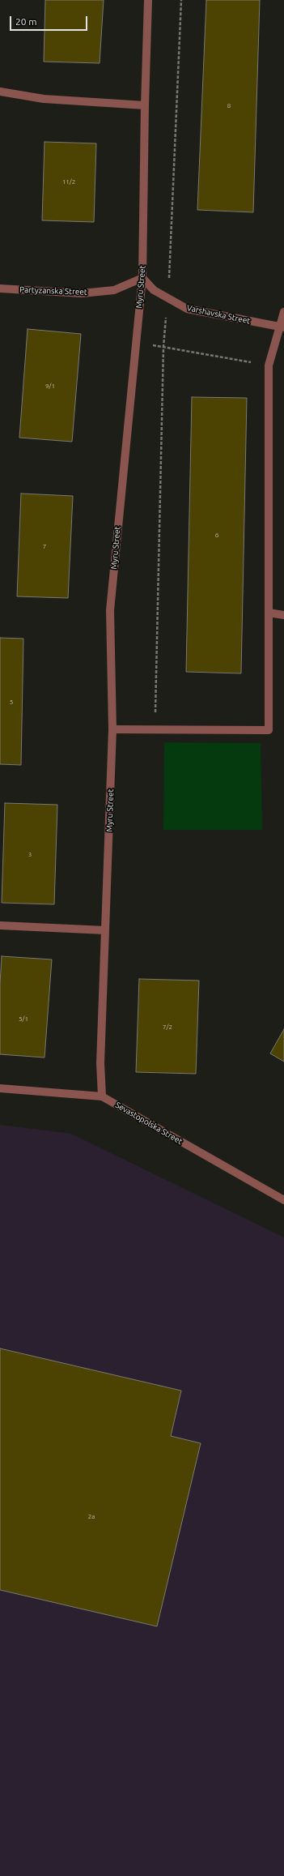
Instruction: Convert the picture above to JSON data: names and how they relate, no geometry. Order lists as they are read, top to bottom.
{
  "streets": {
    "street": [
      "Myru Street",
      "Partyzanska Street",
      "Varshavska Street",
      "Sevastopolska Street"
    ]
  },
  "crossings": [
    ["Myru Street", "Partyzanska Street"],
    ["Myru Street", "Varshavska Street"],
    ["Myru Street", "Sevastopolska Street"],
    ["Partyzanska Street", "Varshavska Street"]
  ],
  "house_numbers": [
    "8",
    "11/2",
    "9/1",
    "6",
    "7",
    "5",
    "3",
    "5/1",
    "7/2",
    "2а"
  ],
  "scale_bar": "20 m"
}
